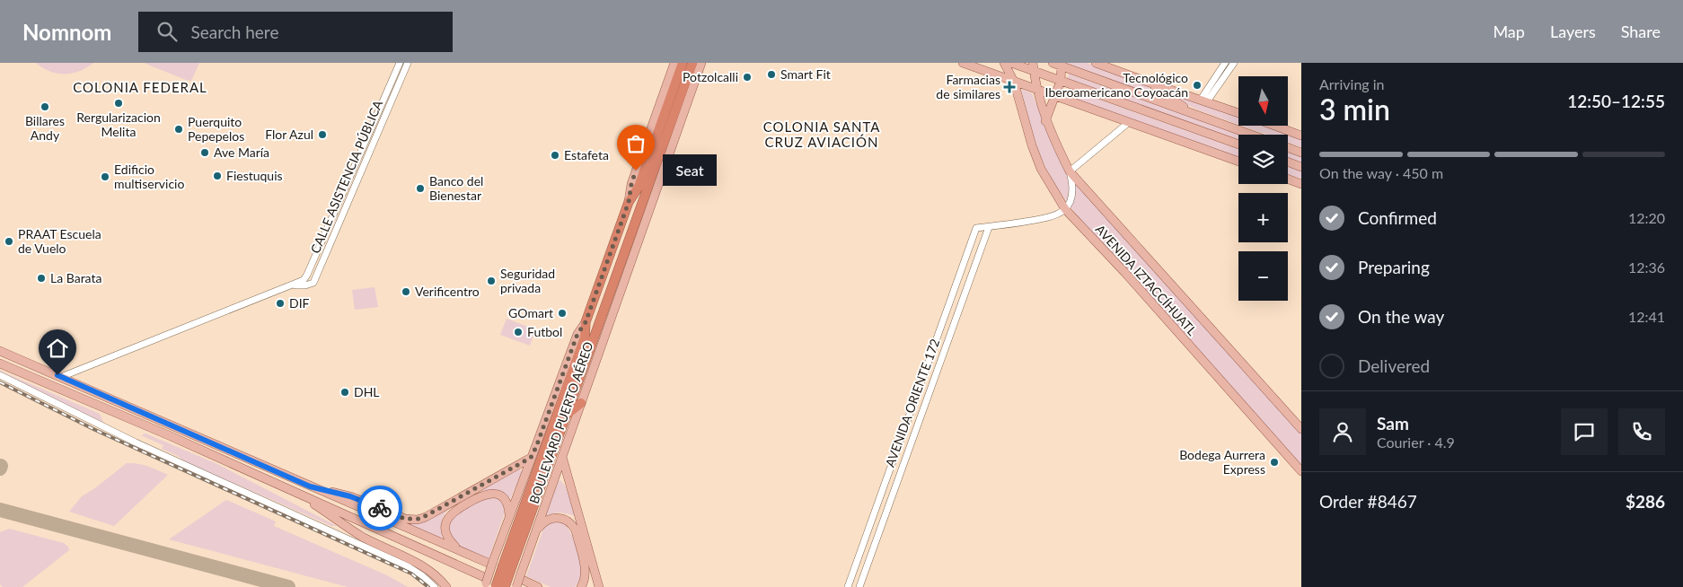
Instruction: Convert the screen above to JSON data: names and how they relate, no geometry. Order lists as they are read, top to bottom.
{
  "streets": {
    "highway": ["BOULEVARD PUERTO AÉREO"],
    "main road": ["AVENIDA IZTACCÍHUATL"],
    "street": ["CALLE ASISTENCIA PÚBLICA", "AVENIDA ORIENTE 172"]
  },
  "districts": ["COLONIA FEDERAL", "COLONIA SANTA CRUZ AVIACIÓN"],
  "places": {
    "other": [
      "Smart Fit",
      "Potzolcalli",
      "Tecnológico Iberoamericano Coyoacán",
      "Rergularizacion Melita",
      "Billares Andy",
      "Puerquito Pepepelos",
      "Flor Azul",
      "Ave María",
      "Estafeta",
      "Seat",
      "Fiestuquis",
      "Edificio multiservicio",
      "Banco del Bienestar",
      "PRAAT Escuela de Vuelo",
      "La Barata",
      "Seguridad privada",
      "Verificentro",
      "DIF",
      "GOmart",
      "Futbol",
      "DHL",
      "Bodega Aurrera Express"
    ],
    "health": ["Farmacias de similares"]
  },
  "north": "bottom",
  "page": {
    "header": "Nomnom",
    "search": "Search here",
    "nav": ["Map", "Layers", "Share"],
    "heading": ["3 min", "Arriving in", "12:50–12:55"],
    "panel": [
      "Sam",
      "Courier · 4.9",
      "Order #8467",
      "$286"
    ],
    "map_buttons": ["+", "−"],
    "bar": "On the way · 450 m",
    "bubble": "Seat",
    "list": [
      ["Confirmed", "12:20"],
      ["Preparing", "12:36"],
      ["On the way", "12:41"],
      "Delivered"
    ]
  }
}
